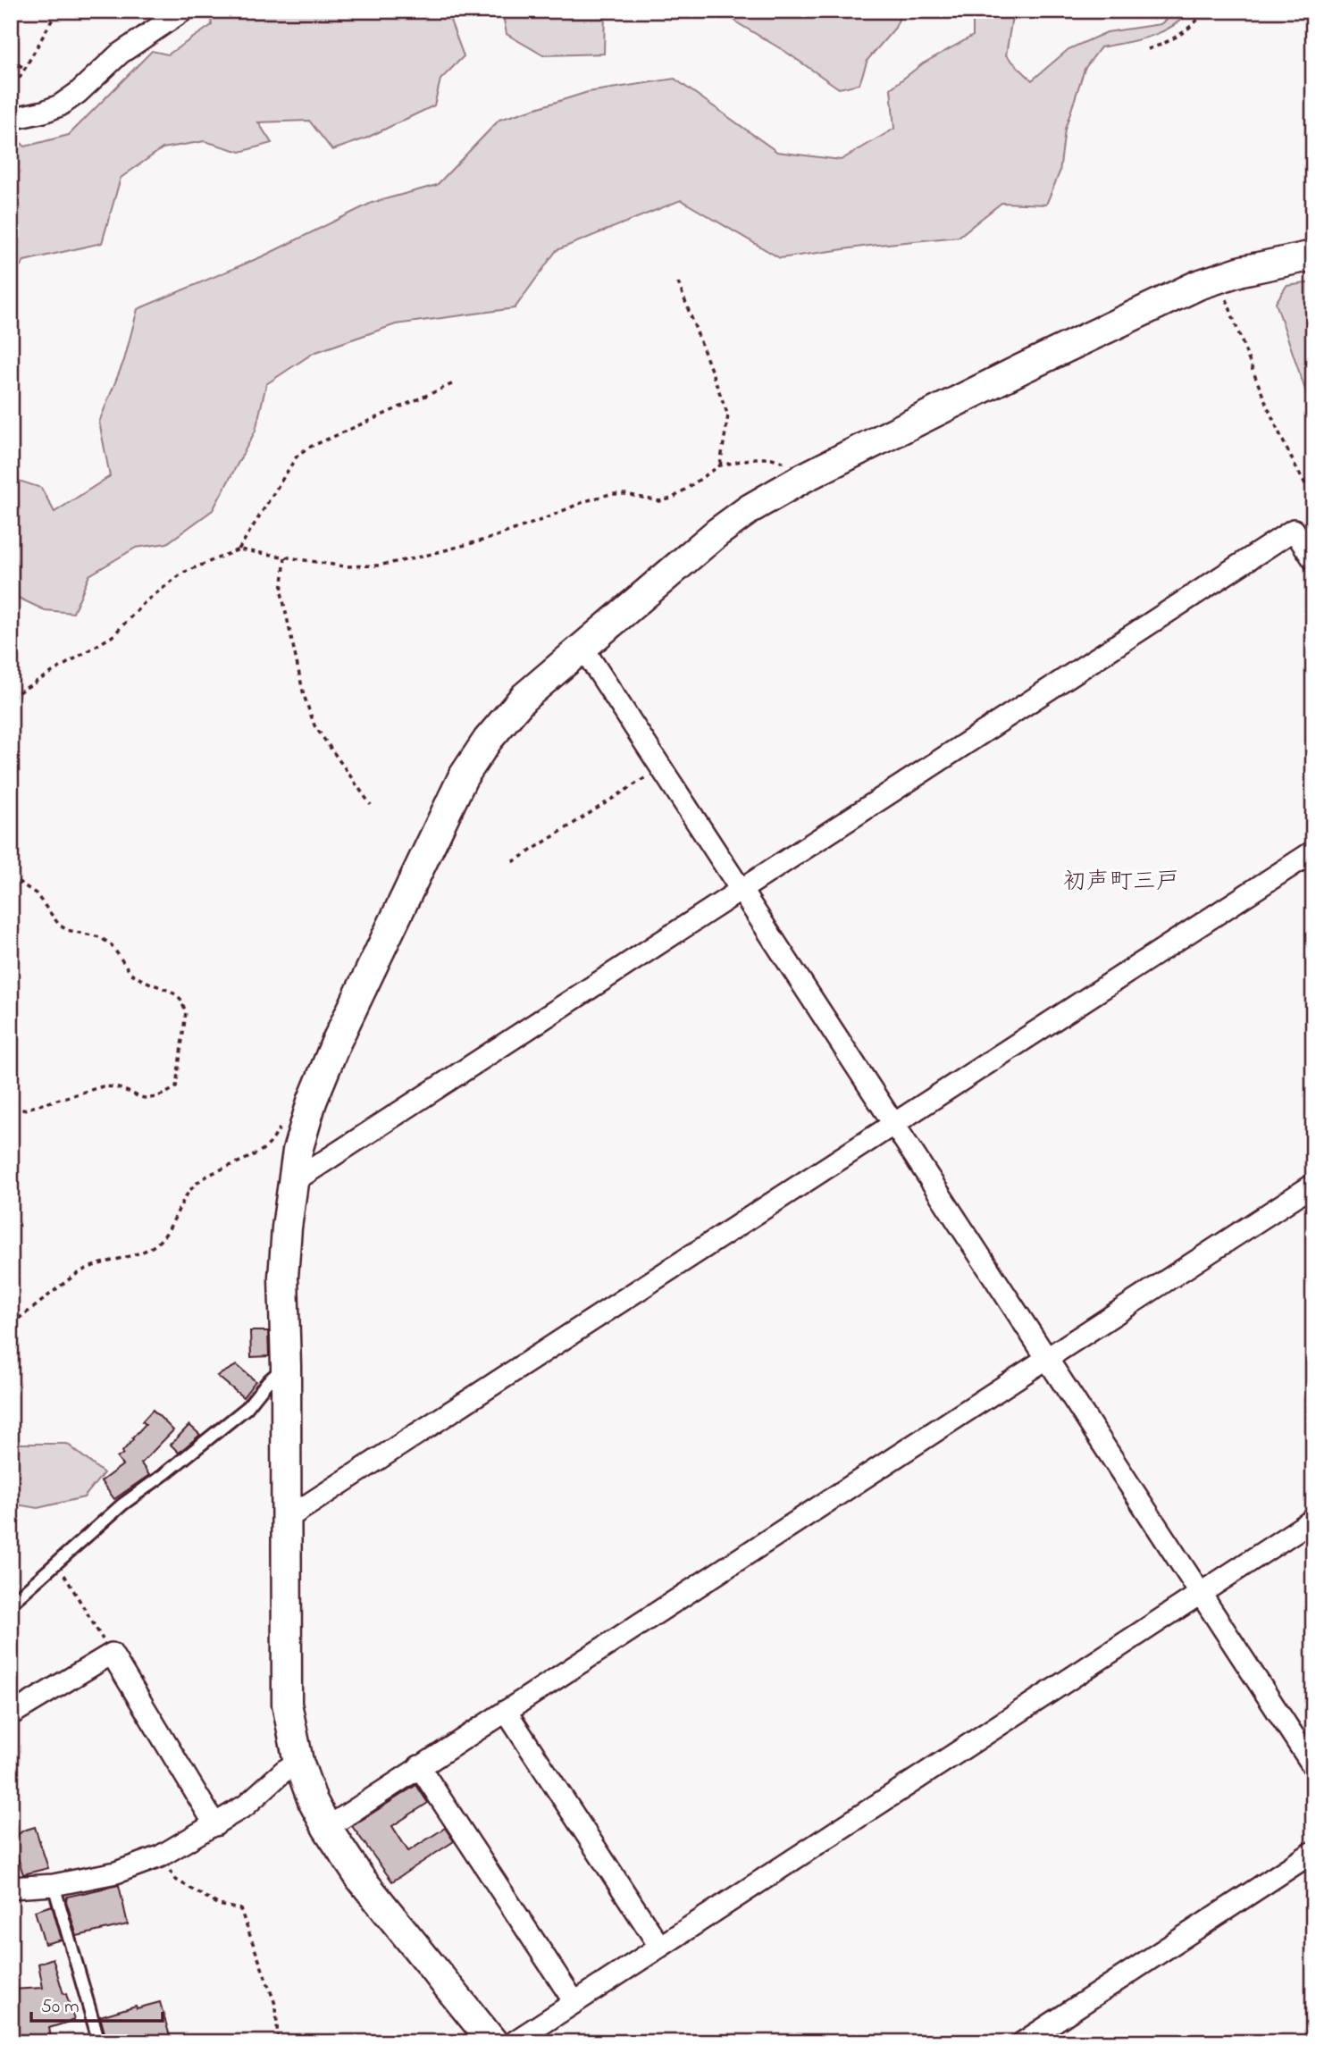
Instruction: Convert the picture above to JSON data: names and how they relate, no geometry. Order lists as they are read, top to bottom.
{
  "districts": ["初声町三戸"],
  "scale_bar": "50 m"
}
